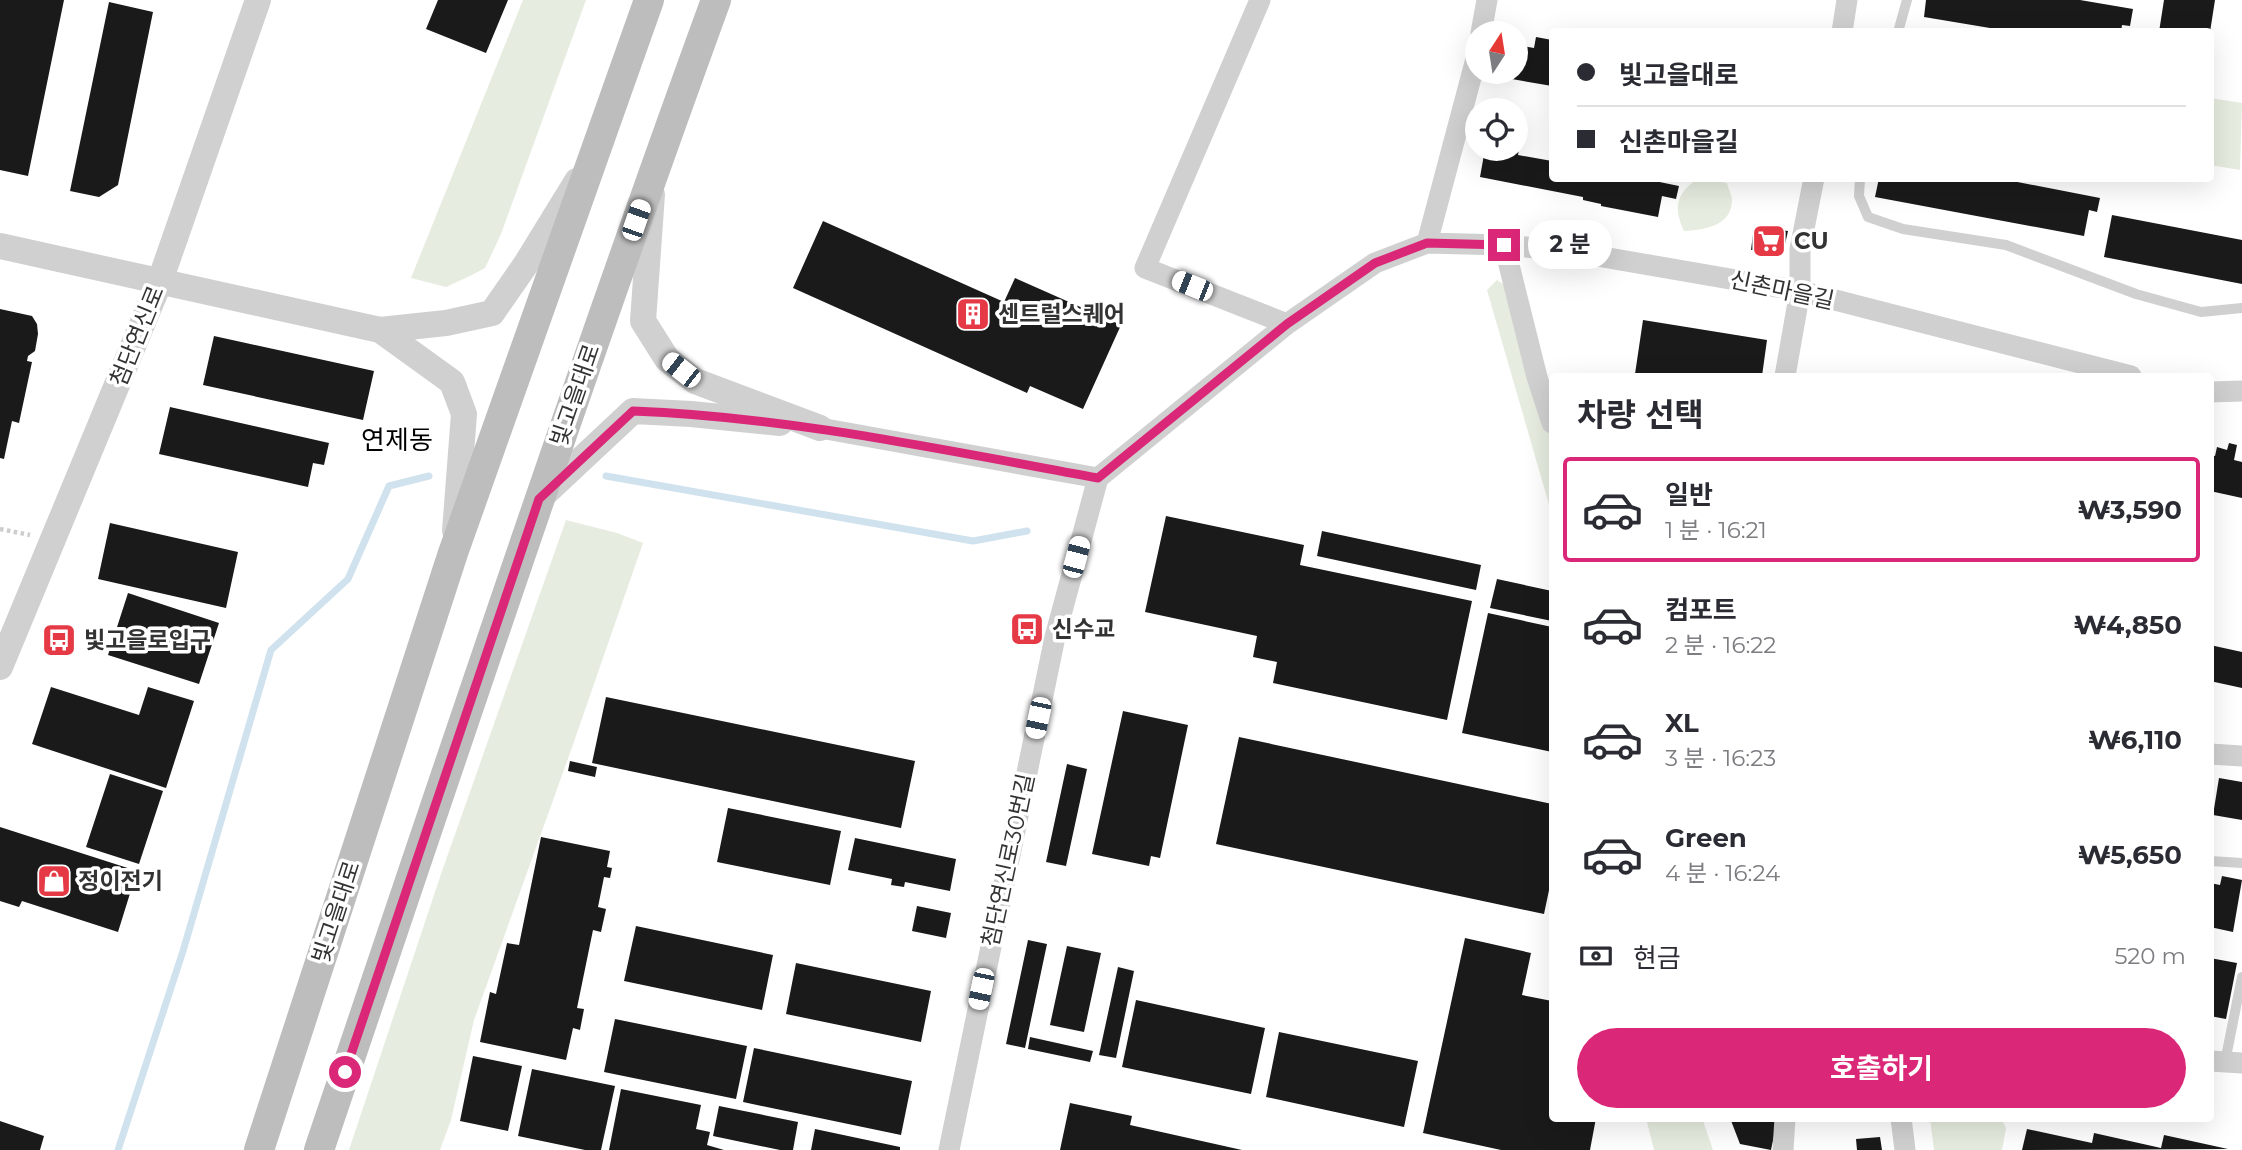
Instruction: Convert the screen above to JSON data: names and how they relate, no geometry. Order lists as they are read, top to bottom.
{
  "streets": {
    "main road": ["빛고을대로"],
    "street": ["신촌마을길", "첨단연신로", "첨단연신로30번길"]
  },
  "crossings": [
    ["신촌마을길", "첨단연신로30번길"]
  ],
  "districts": ["연제동"],
  "places": {
    "supermarket": ["CU"],
    "building": ["센트럴스퀘어"],
    "bus stop": ["신수교", "빛고을로입구"],
    "shop": ["정이전기"]
  },
  "north": "top",
  "page": {
    "banner": ["빛고을대로", "신촌마을길"],
    "bubble": "2 분",
    "heading": "차량 선택",
    "list": [
      {
        "name": "일반",
        "note": "1 분 · 16:21",
        "value": "₩3,590"
      },
      {
        "name": "컴포트",
        "note": "2 분 · 16:22",
        "value": "₩4,850"
      },
      {
        "name": "XL",
        "note": "3 분 · 16:23",
        "value": "₩6,110"
      },
      {
        "name": "Green",
        "note": "4 분 · 16:24",
        "value": "₩5,650"
      }
    ],
    "pay": ["현금", "520 m"],
    "buttons": "호출하기"
  }
}
